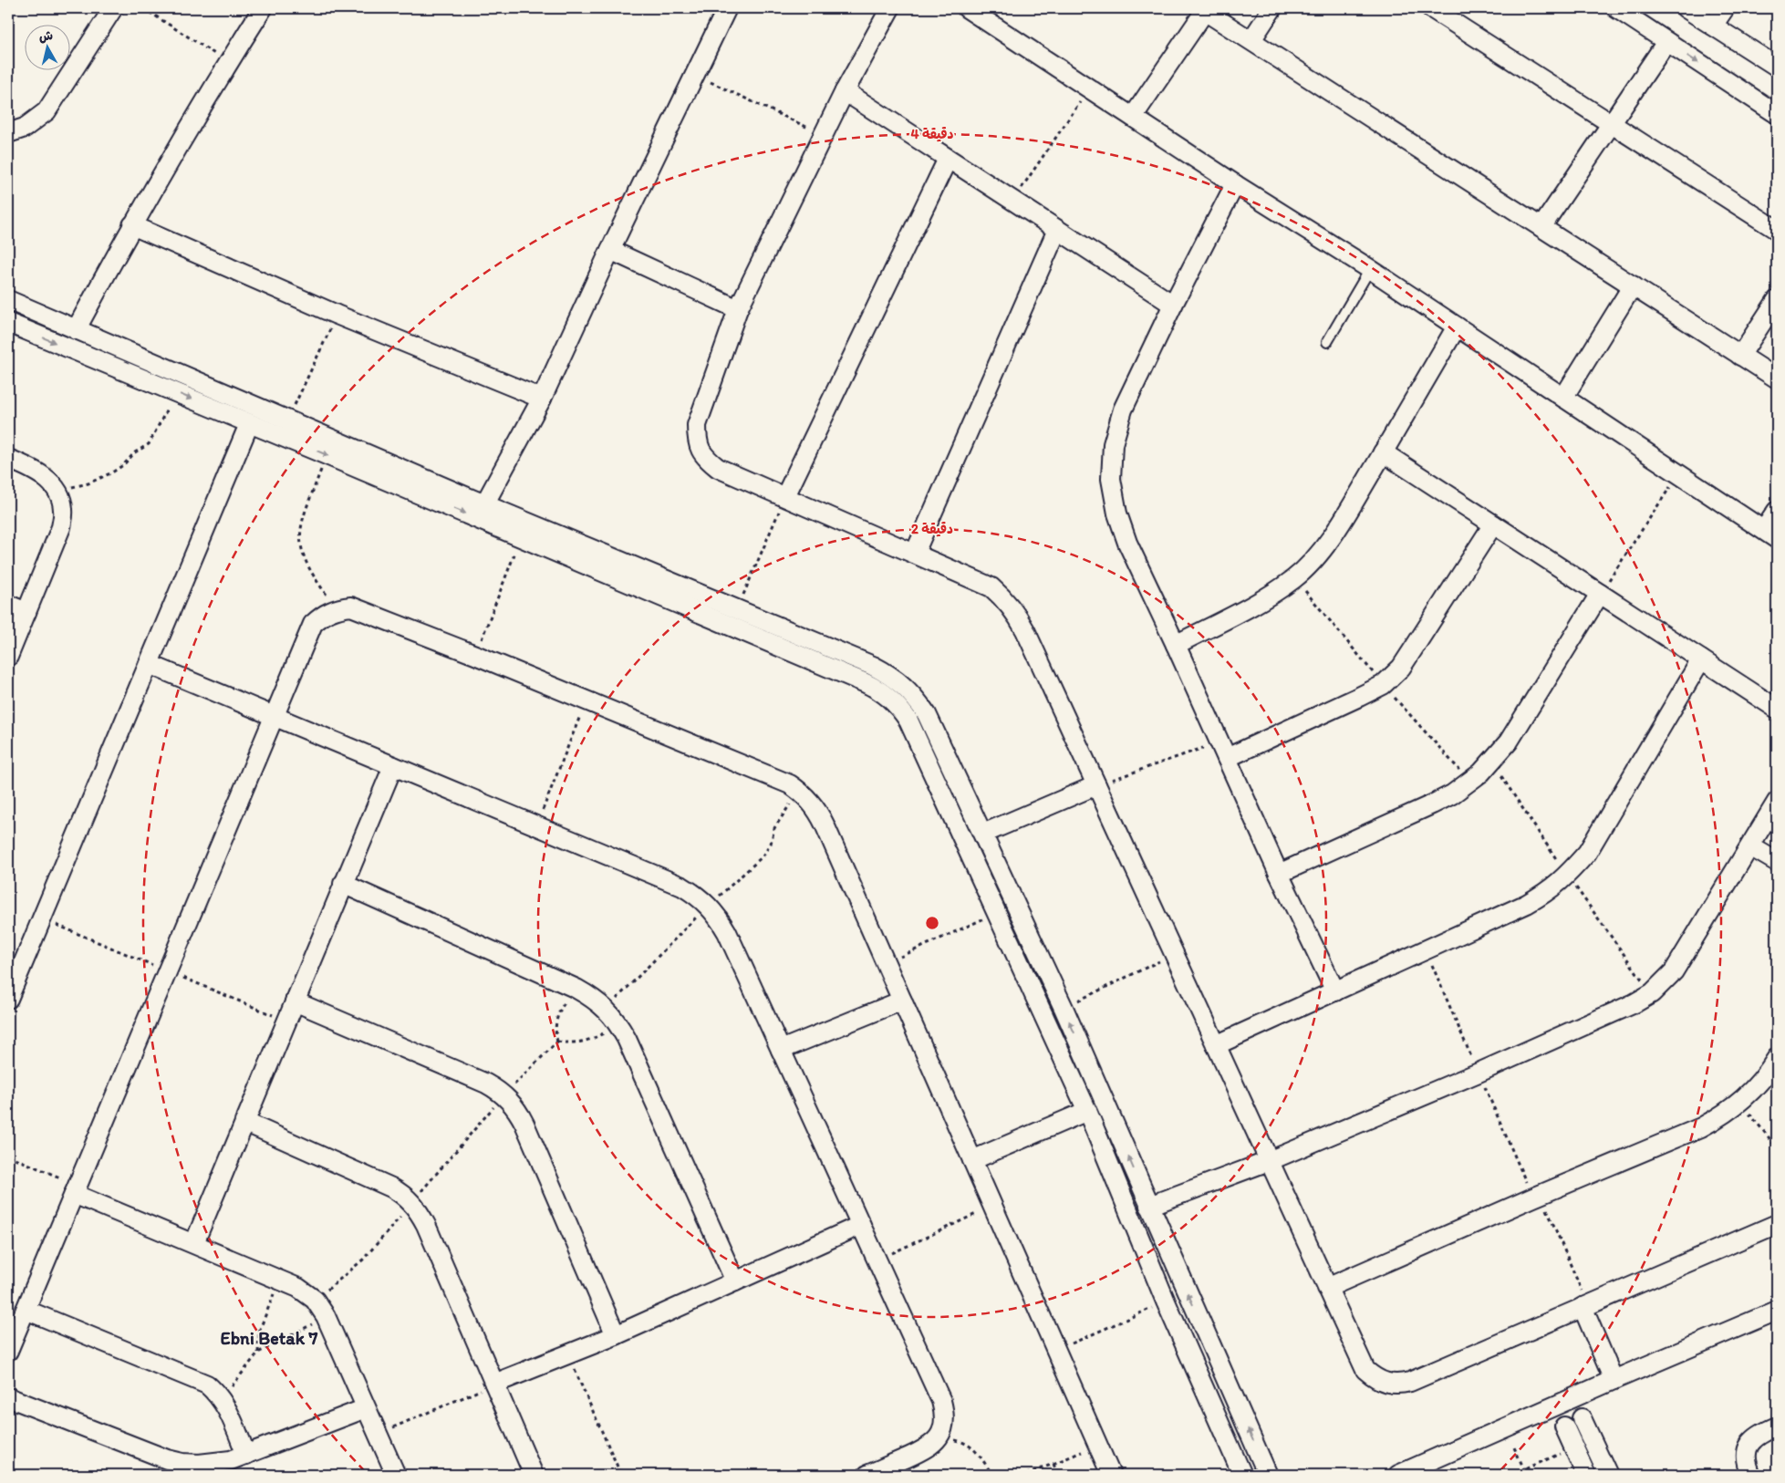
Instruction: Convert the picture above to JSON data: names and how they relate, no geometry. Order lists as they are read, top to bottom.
{
  "districts": ["Ebni Betak 7"],
  "north": "top",
  "rings": ["4 دقيقة", "2 دقيقة"]
}
